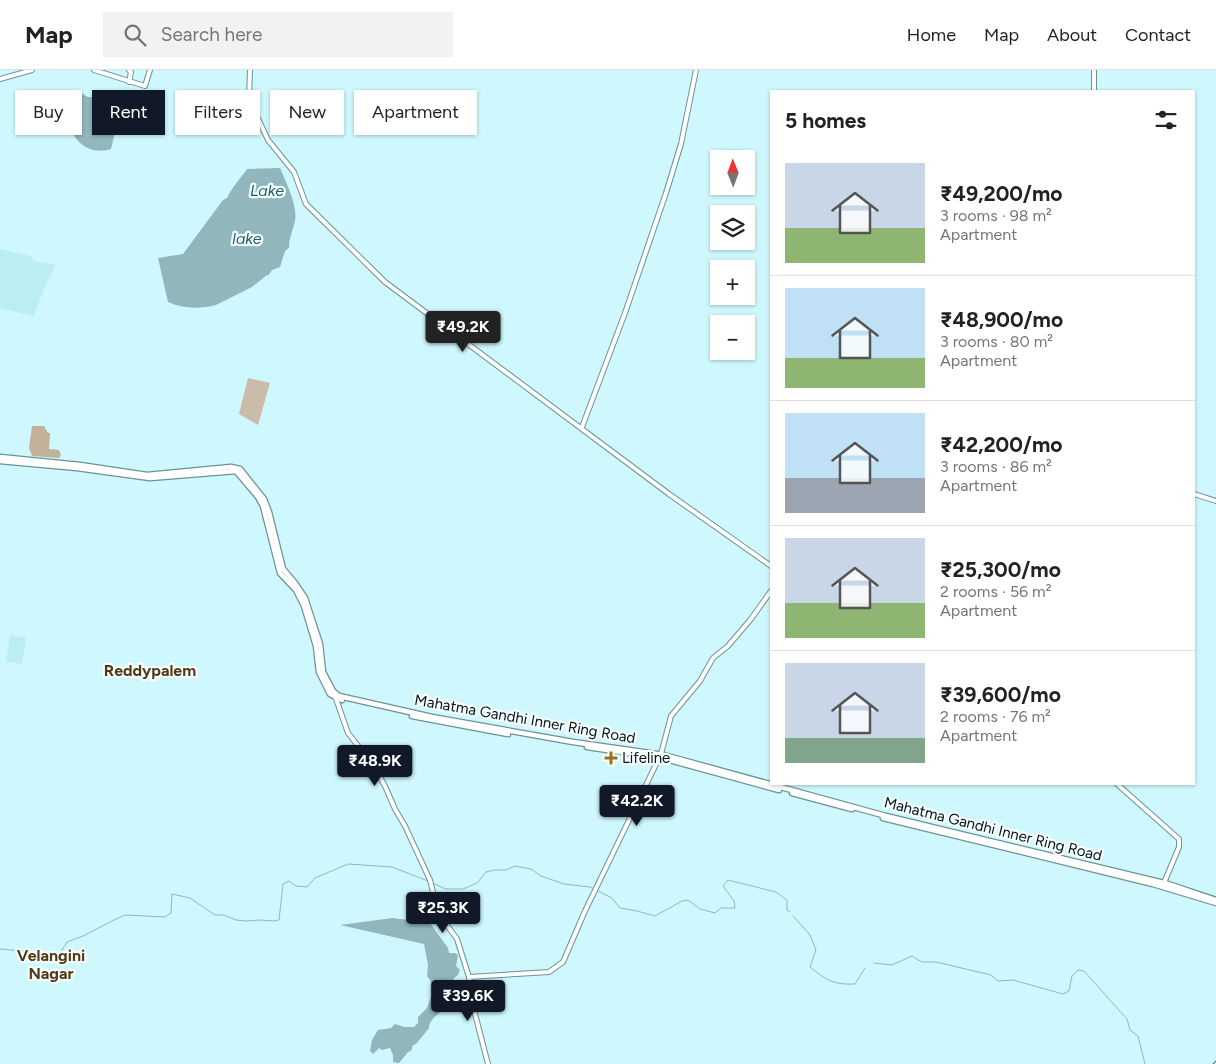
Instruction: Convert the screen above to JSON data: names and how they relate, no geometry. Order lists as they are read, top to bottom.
{
  "streets": {
    "main road": ["Mahatma Gandhi Inner Ring Road"]
  },
  "districts": ["Reddypalem", "Velangini Nagar"],
  "water": ["Lake", "lake"],
  "places": {
    "health": ["Lifeline"]
  },
  "north": "top",
  "page": {
    "header": "Map",
    "search": "Search here",
    "nav": [
      "Home",
      "Map",
      "About",
      "Contact"
    ],
    "chip": [
      "Buy",
      "Rent",
      "Filters",
      "New",
      "Apartment"
    ],
    "heading": "5 homes",
    "map_buttons": ["+", "−"],
    "list": [
      {
        "name": "₹49,200/mo",
        "note": "3 rooms · 98 m² · Apartment"
      },
      {
        "name": "₹48,900/mo",
        "note": "3 rooms · 80 m² · Apartment"
      },
      {
        "name": "₹42,200/mo",
        "note": "3 rooms · 86 m² · Apartment"
      },
      {
        "name": "₹25,300/mo",
        "note": "2 rooms · 56 m² · Apartment"
      },
      {
        "name": "₹39,600/mo",
        "note": "2 rooms · 76 m² · Apartment"
      }
    ],
    "price": [
      "₹49.2K",
      "₹48.9K",
      "₹42.2K",
      "₹25.3K",
      "₹39.6K"
    ]
  }
}
